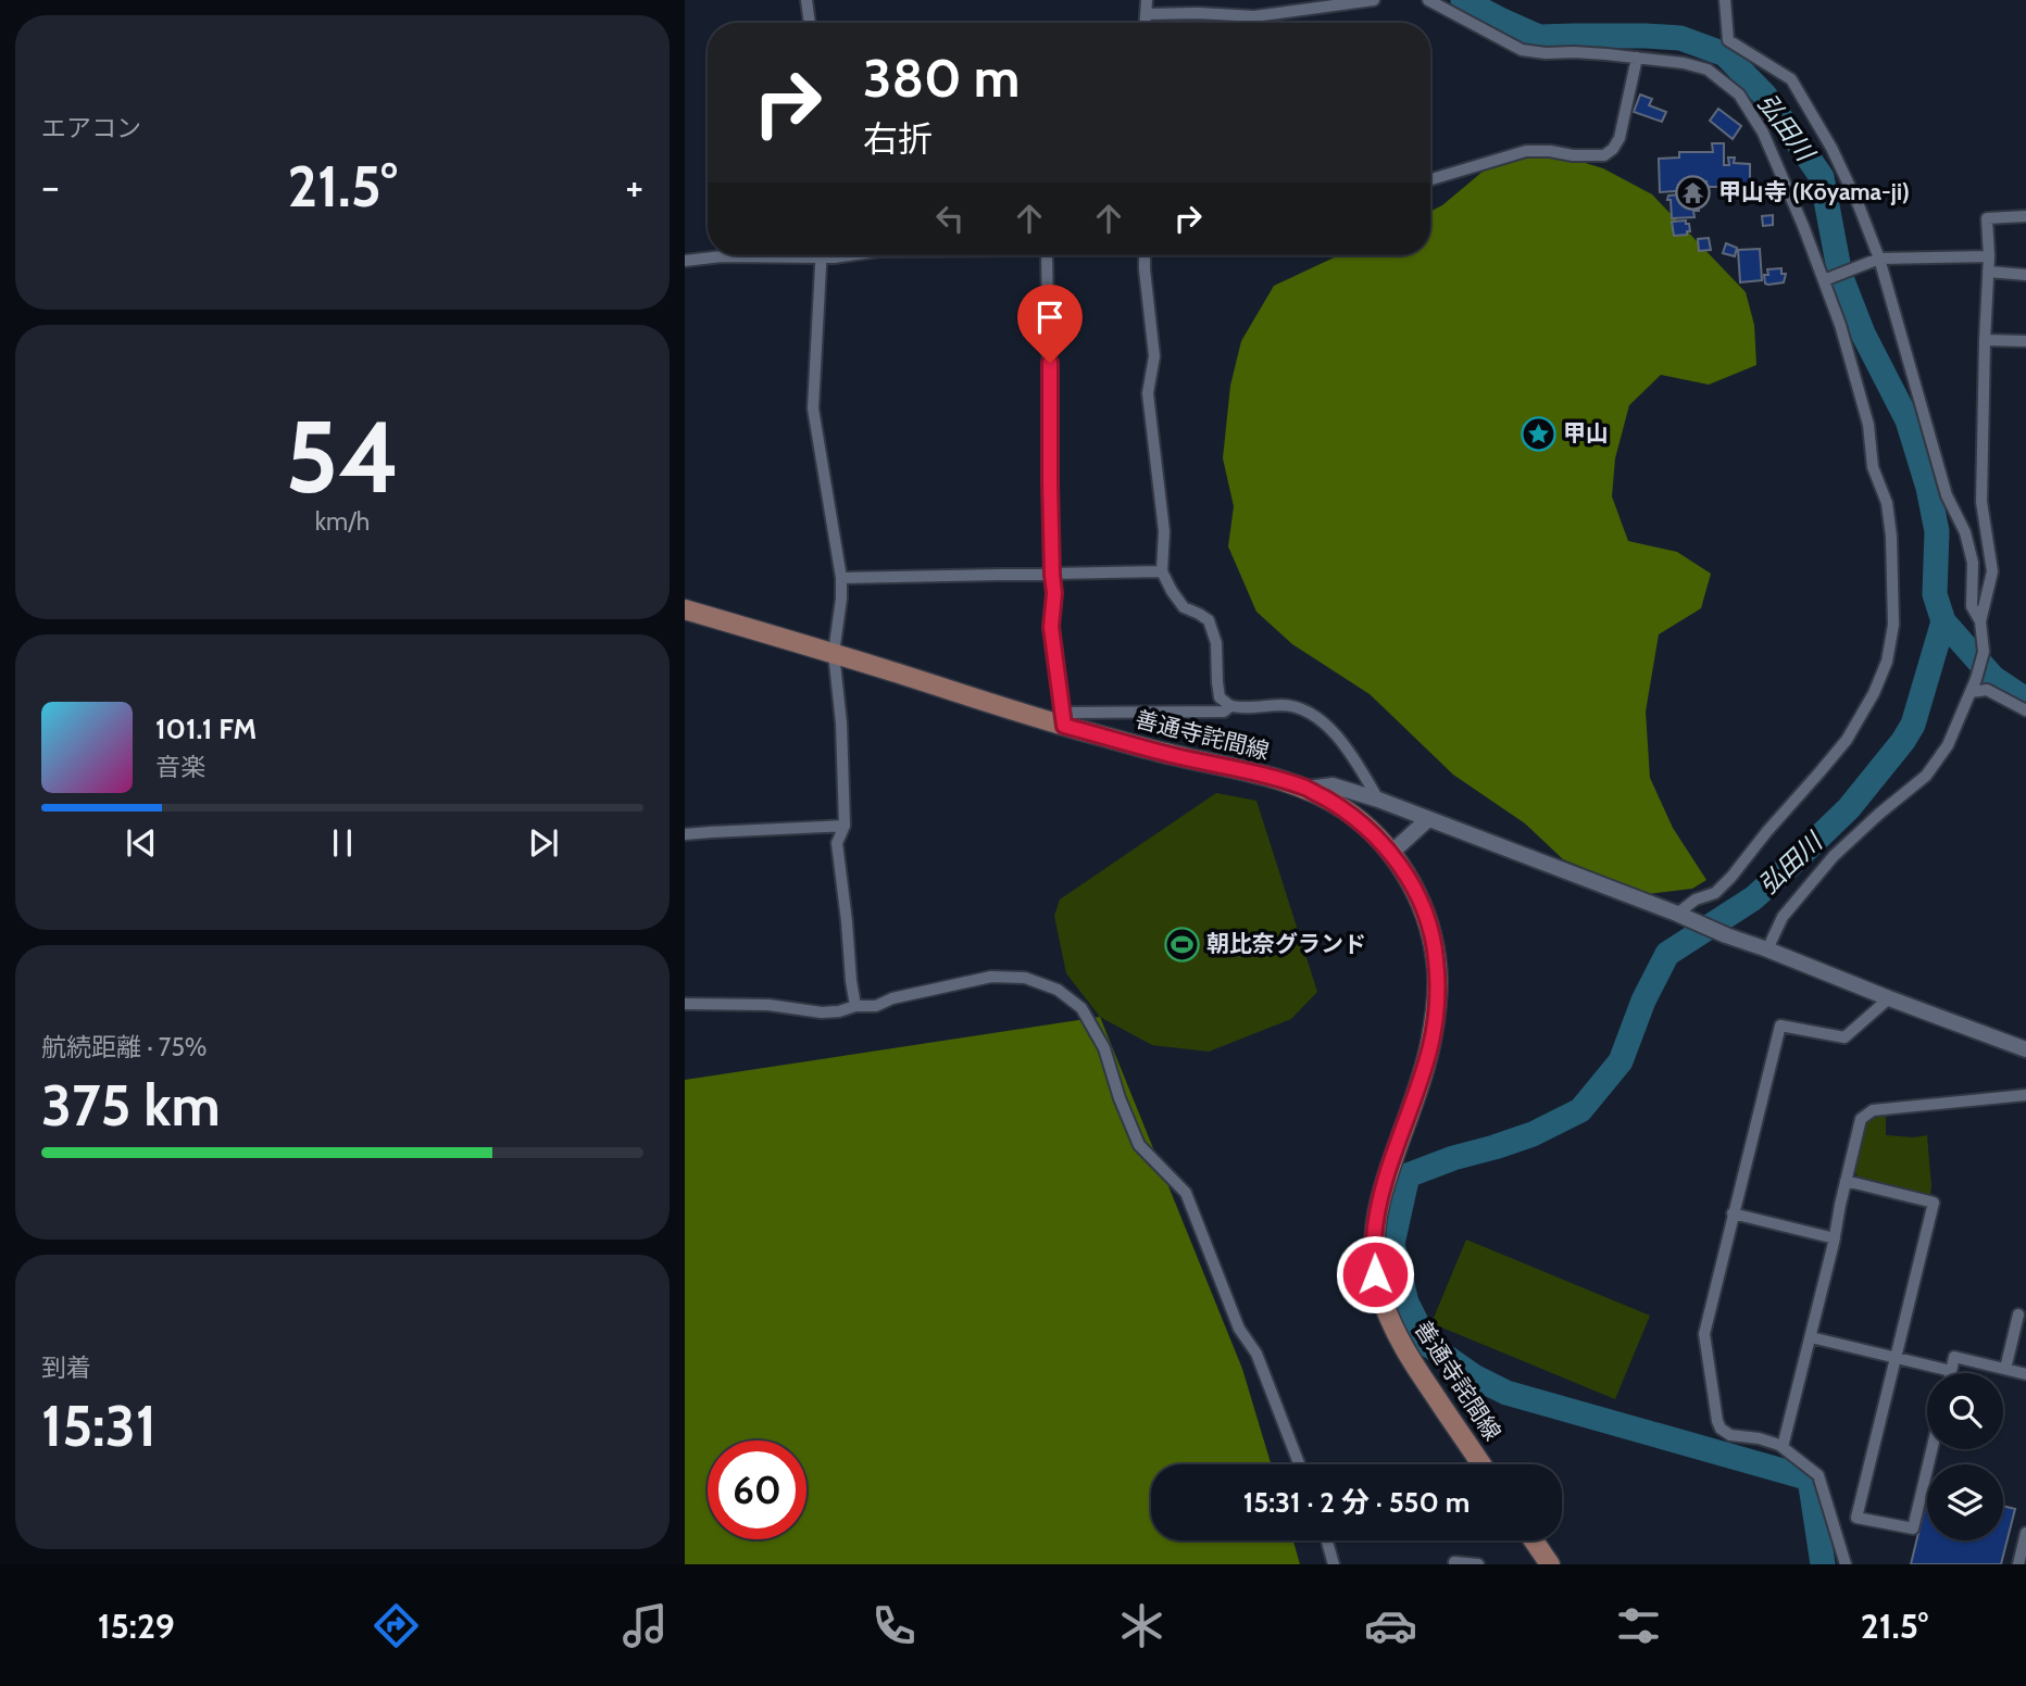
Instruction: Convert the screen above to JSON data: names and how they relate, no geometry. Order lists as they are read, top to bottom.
{
  "streets": {
    "main road": ["善通寺詫間線"]
  },
  "water": ["弘田川"],
  "places": {
    "temple": ["甲山寺 (Kōyama-ji)"],
    "place": ["甲山"],
    "sports": ["朝比奈グランド"]
  },
  "page": {
    "tile": [
      "エアコン",
      ["54", "km/h"],
      ["航続距離 · 75%", "375 km"],
      ["到着", "15:31"]
    ],
    "turn": ["380 m", "右折"],
    "heat": ["−", "21.5°", "+"],
    "song": ["101.1 FM", "音楽"],
    "limit": "60",
    "trip": "15:31 · 2 分 · 550 m",
    "tabs": ["15:29", "21.5°"]
  }
}
